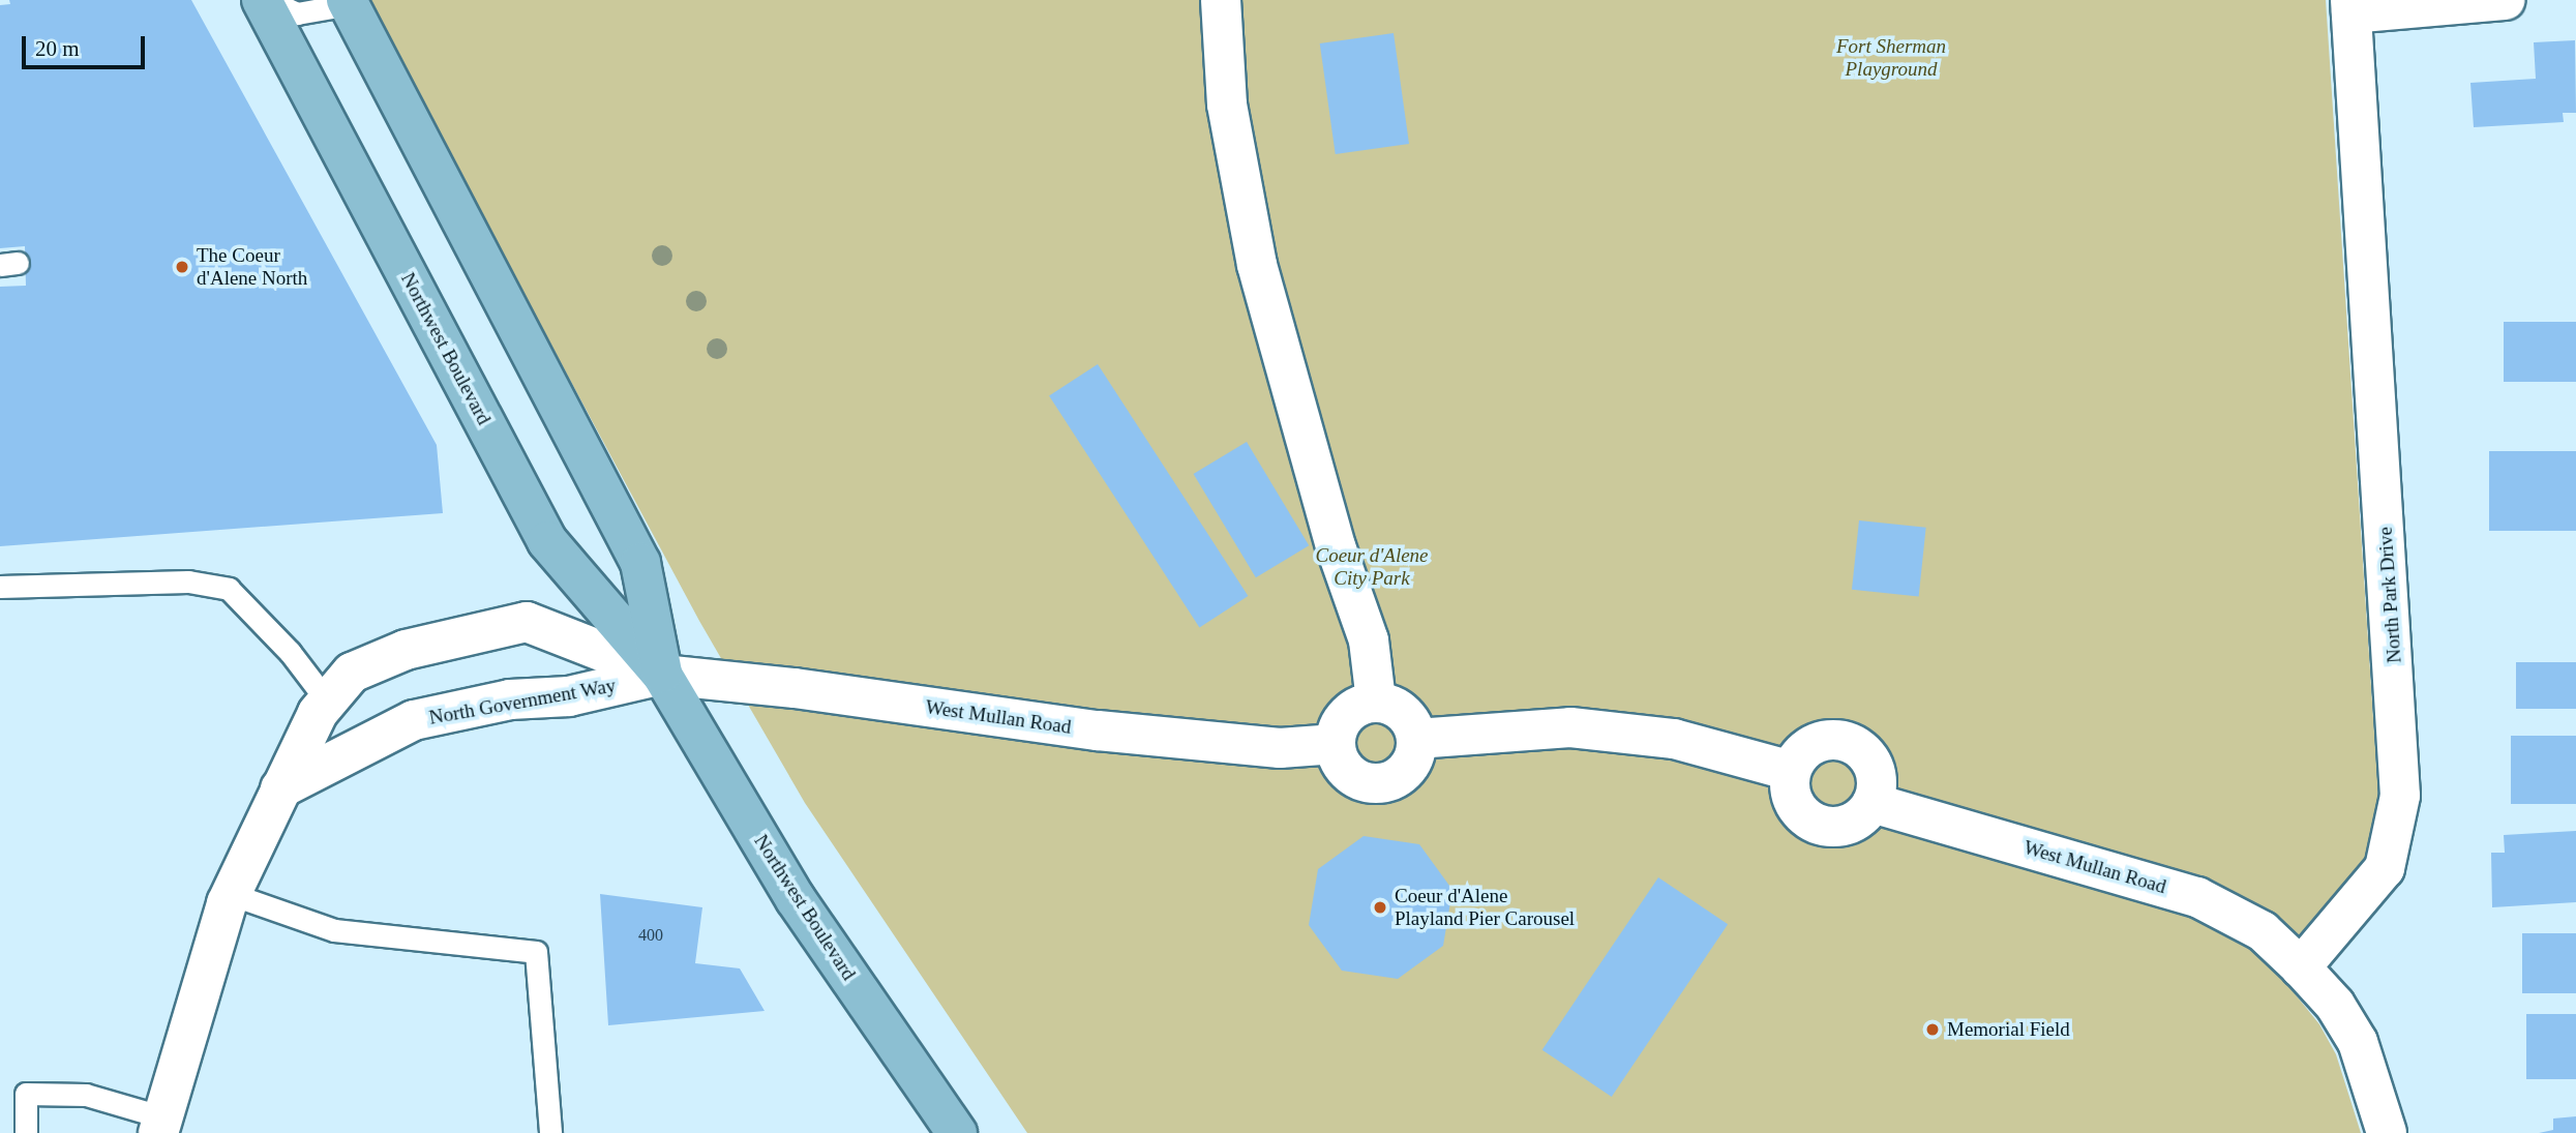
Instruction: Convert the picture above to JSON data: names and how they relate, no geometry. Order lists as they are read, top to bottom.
{
  "streets": {
    "main road": ["Northwest Boulevard"],
    "street": ["North Park Drive", "North Government Way", "West Mullan Road"]
  },
  "crossings": [
    ["Northwest Boulevard", "North Government Way"],
    ["Northwest Boulevard", "West Mullan Road"],
    ["North Park Drive", "West Mullan Road"],
    ["North Government Way", "West Mullan Road"]
  ],
  "parks": ["Fort Sherman Playground", "Coeur d'Alene City Park"],
  "places": ["The Coeur d'Alene North", "Coeur d'Alene Playland Pier Carousel", "Memorial Field"],
  "house_numbers": ["400"],
  "scale_bar": "20 m"
}
